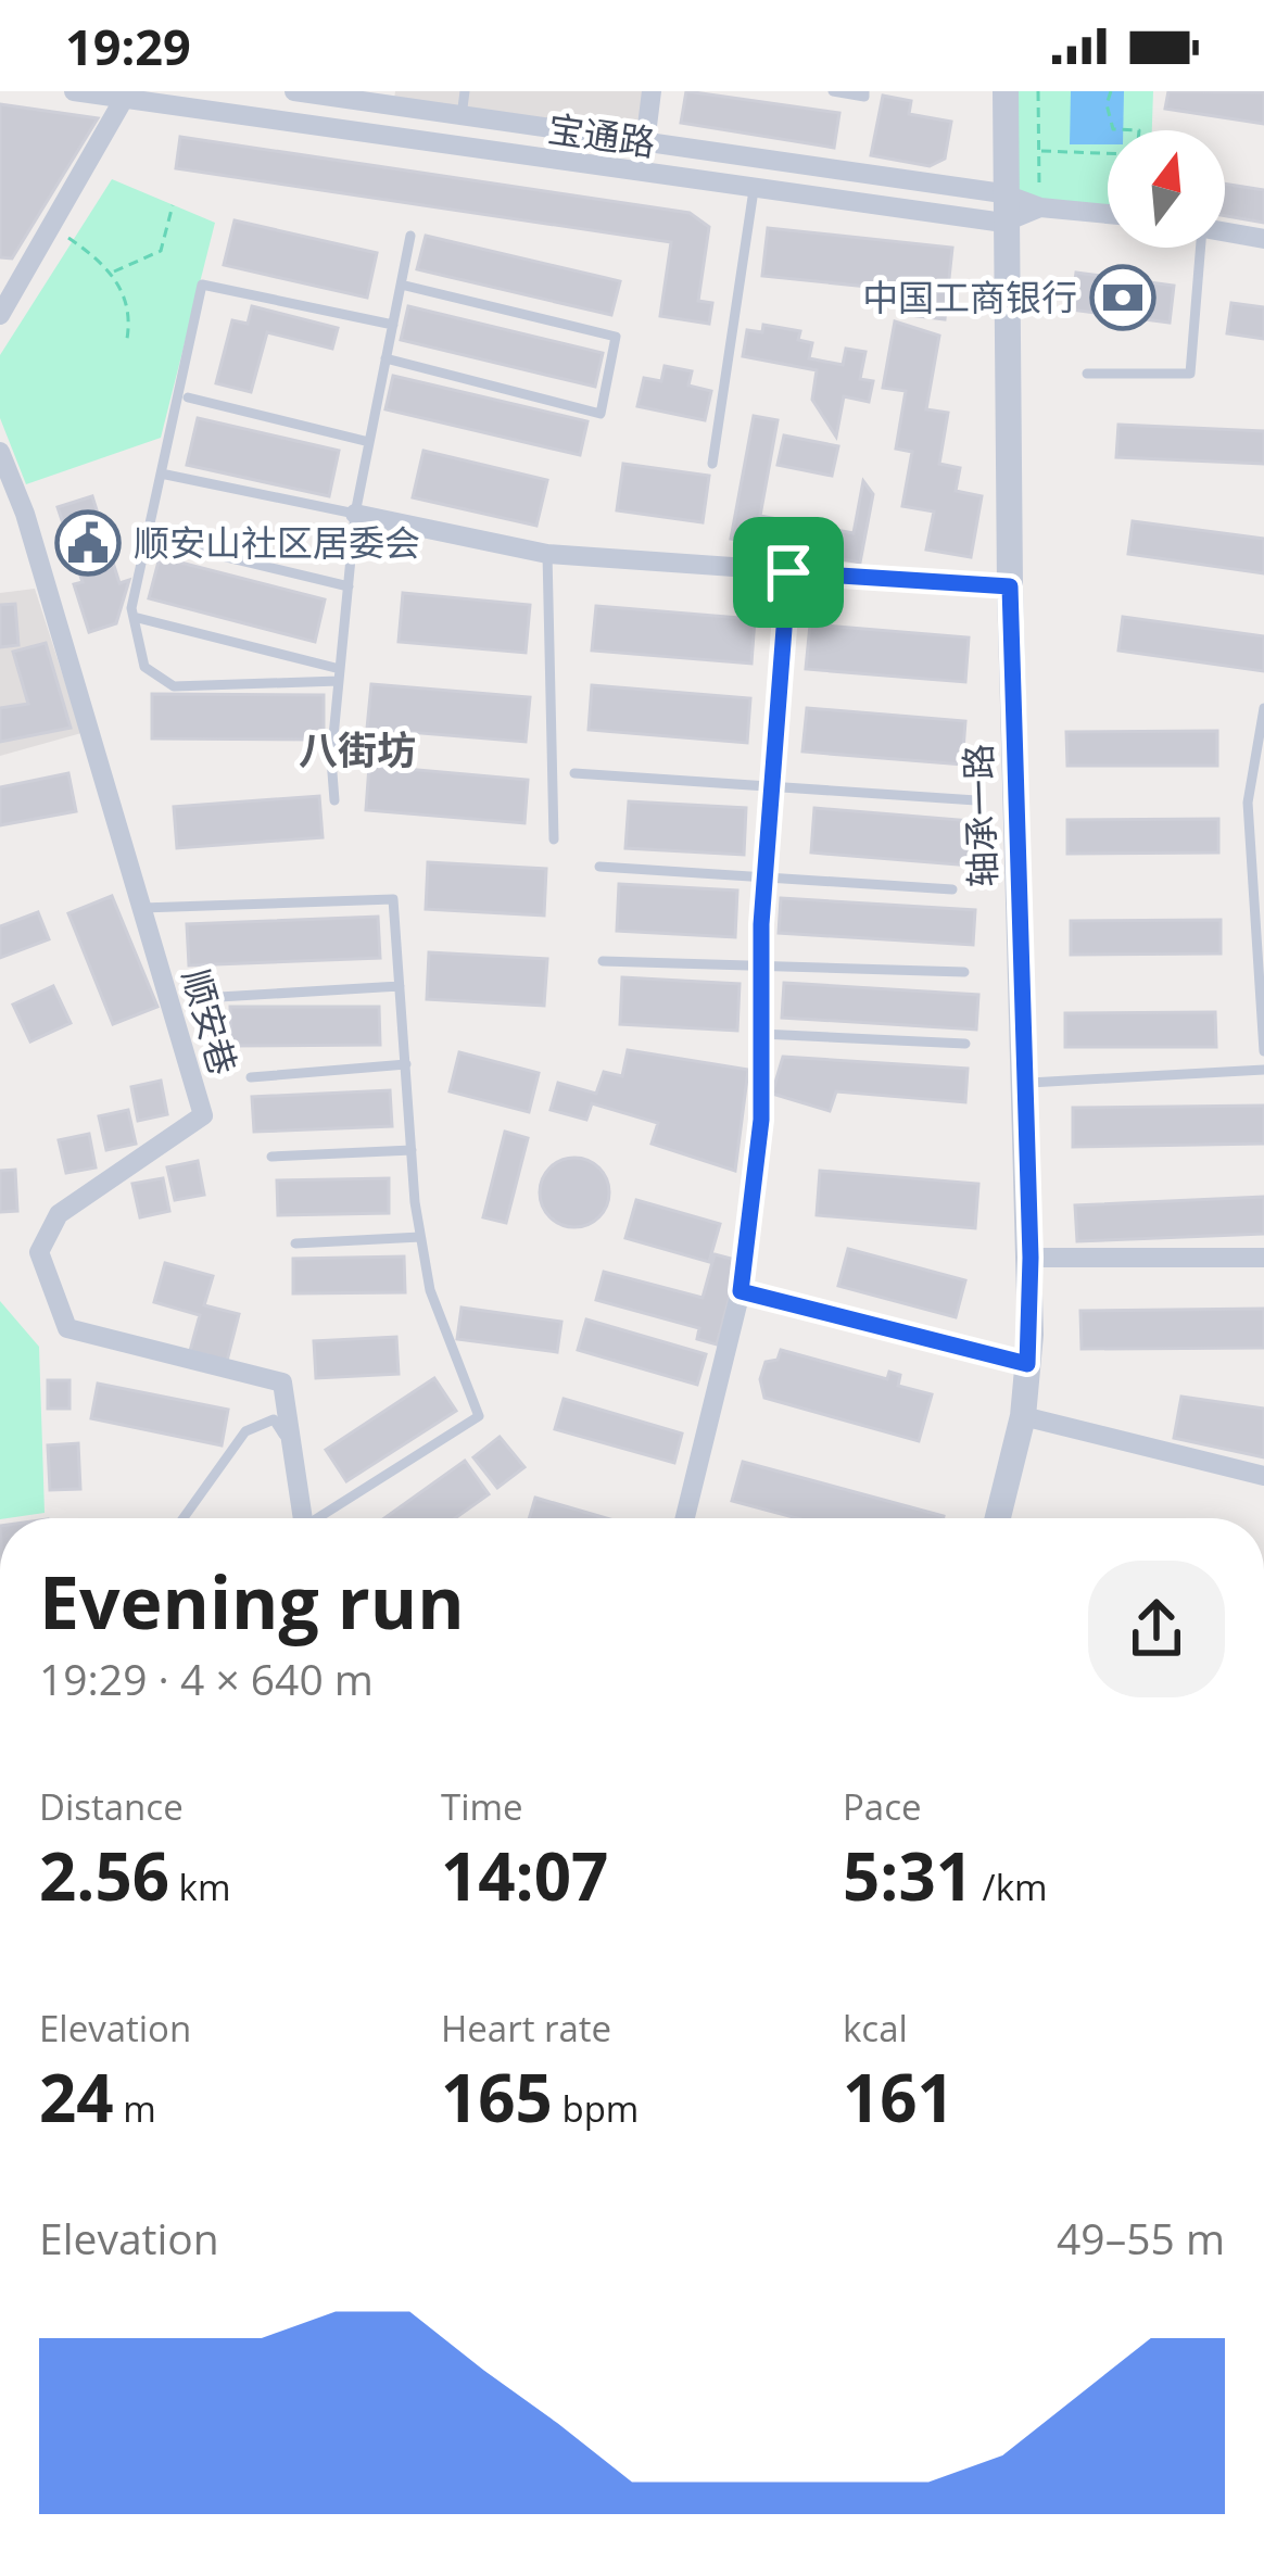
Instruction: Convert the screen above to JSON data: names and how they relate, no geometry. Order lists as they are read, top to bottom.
{
  "streets": {
    "street": ["宝通路", "轴承一路", "顺安巷"]
  },
  "crossings": [
    ["宝通路", "轴承一路"]
  ],
  "districts": ["八街坊"],
  "places": {
    "bank": ["中国工商银行"],
    "public building": ["顺安山社区居委会"]
  },
  "north": "top",
  "page": {
    "status": "19:29",
    "heading": ["Evening run", "19:29 · 4 × 640 m"],
    "stats": [
      ["Distance", "2.56 km"],
      ["Time", "14:07"],
      ["Pace", "5:31 /km"],
      ["Elevation", "24 m"],
      ["Heart rate", "165 bpm"],
      ["kcal", "161"]
    ],
    "chart": ["Elevation", "49–55 m"]
  }
}
